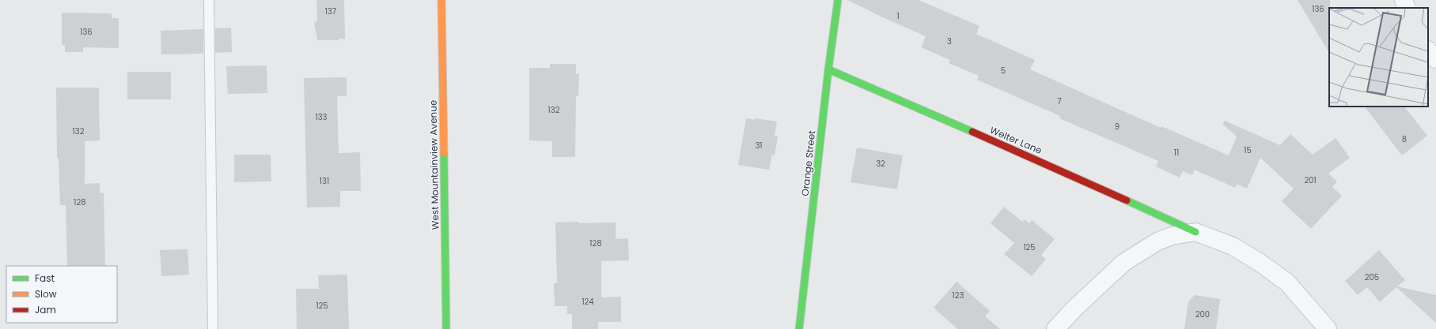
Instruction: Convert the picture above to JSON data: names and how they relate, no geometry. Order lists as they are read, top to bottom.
{
  "streets": {
    "street": ["Welter Lane", "Orange Street", "West Mountainview Avenue"]
  },
  "crossings": [
    ["Welter Lane", "Orange Street"]
  ],
  "house_numbers": [
    "136",
    "137",
    "1",
    "136",
    "3",
    "5",
    "7",
    "132",
    "133",
    "9",
    "132",
    "8",
    "31",
    "15",
    "11",
    "32",
    "201",
    "131",
    "128",
    "128",
    "125",
    "205",
    "123",
    "124",
    "125",
    "200"
  ],
  "legend": ["Fast", "Slow", "Jam"]
}
